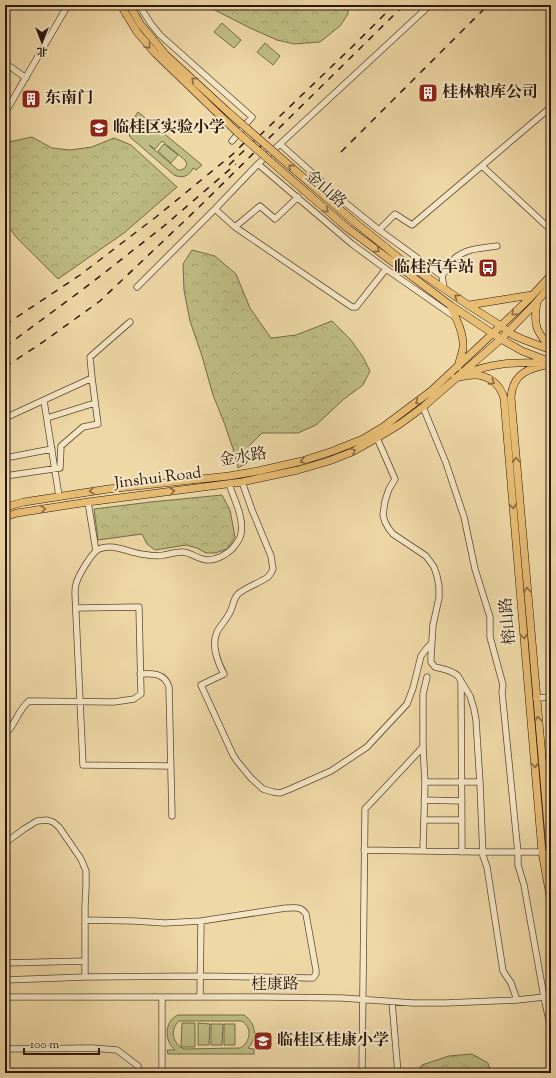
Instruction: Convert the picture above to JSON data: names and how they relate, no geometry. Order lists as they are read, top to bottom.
{
  "streets": {
    "main road": [
      "金山路",
      "金水路",
      "Jinshui Road",
      "榕山路"
    ],
    "street": ["桂康路"]
  },
  "crossings": [
    ["金山路", "金水路"],
    ["金山路", "Jinshui Road"],
    ["金山路", "榕山路"],
    ["Jinshui Road", "榕山路"]
  ],
  "one_way": ["金水路", "Jinshui Road"],
  "places": {
    "building": ["桂林粮库公司", "东南门"],
    "school or university": ["临桂区实验小学", "临桂区桂康小学"],
    "bus stop": ["临桂汽车站"]
  },
  "scale_bar": "100 m",
  "north": "bottom"
}
